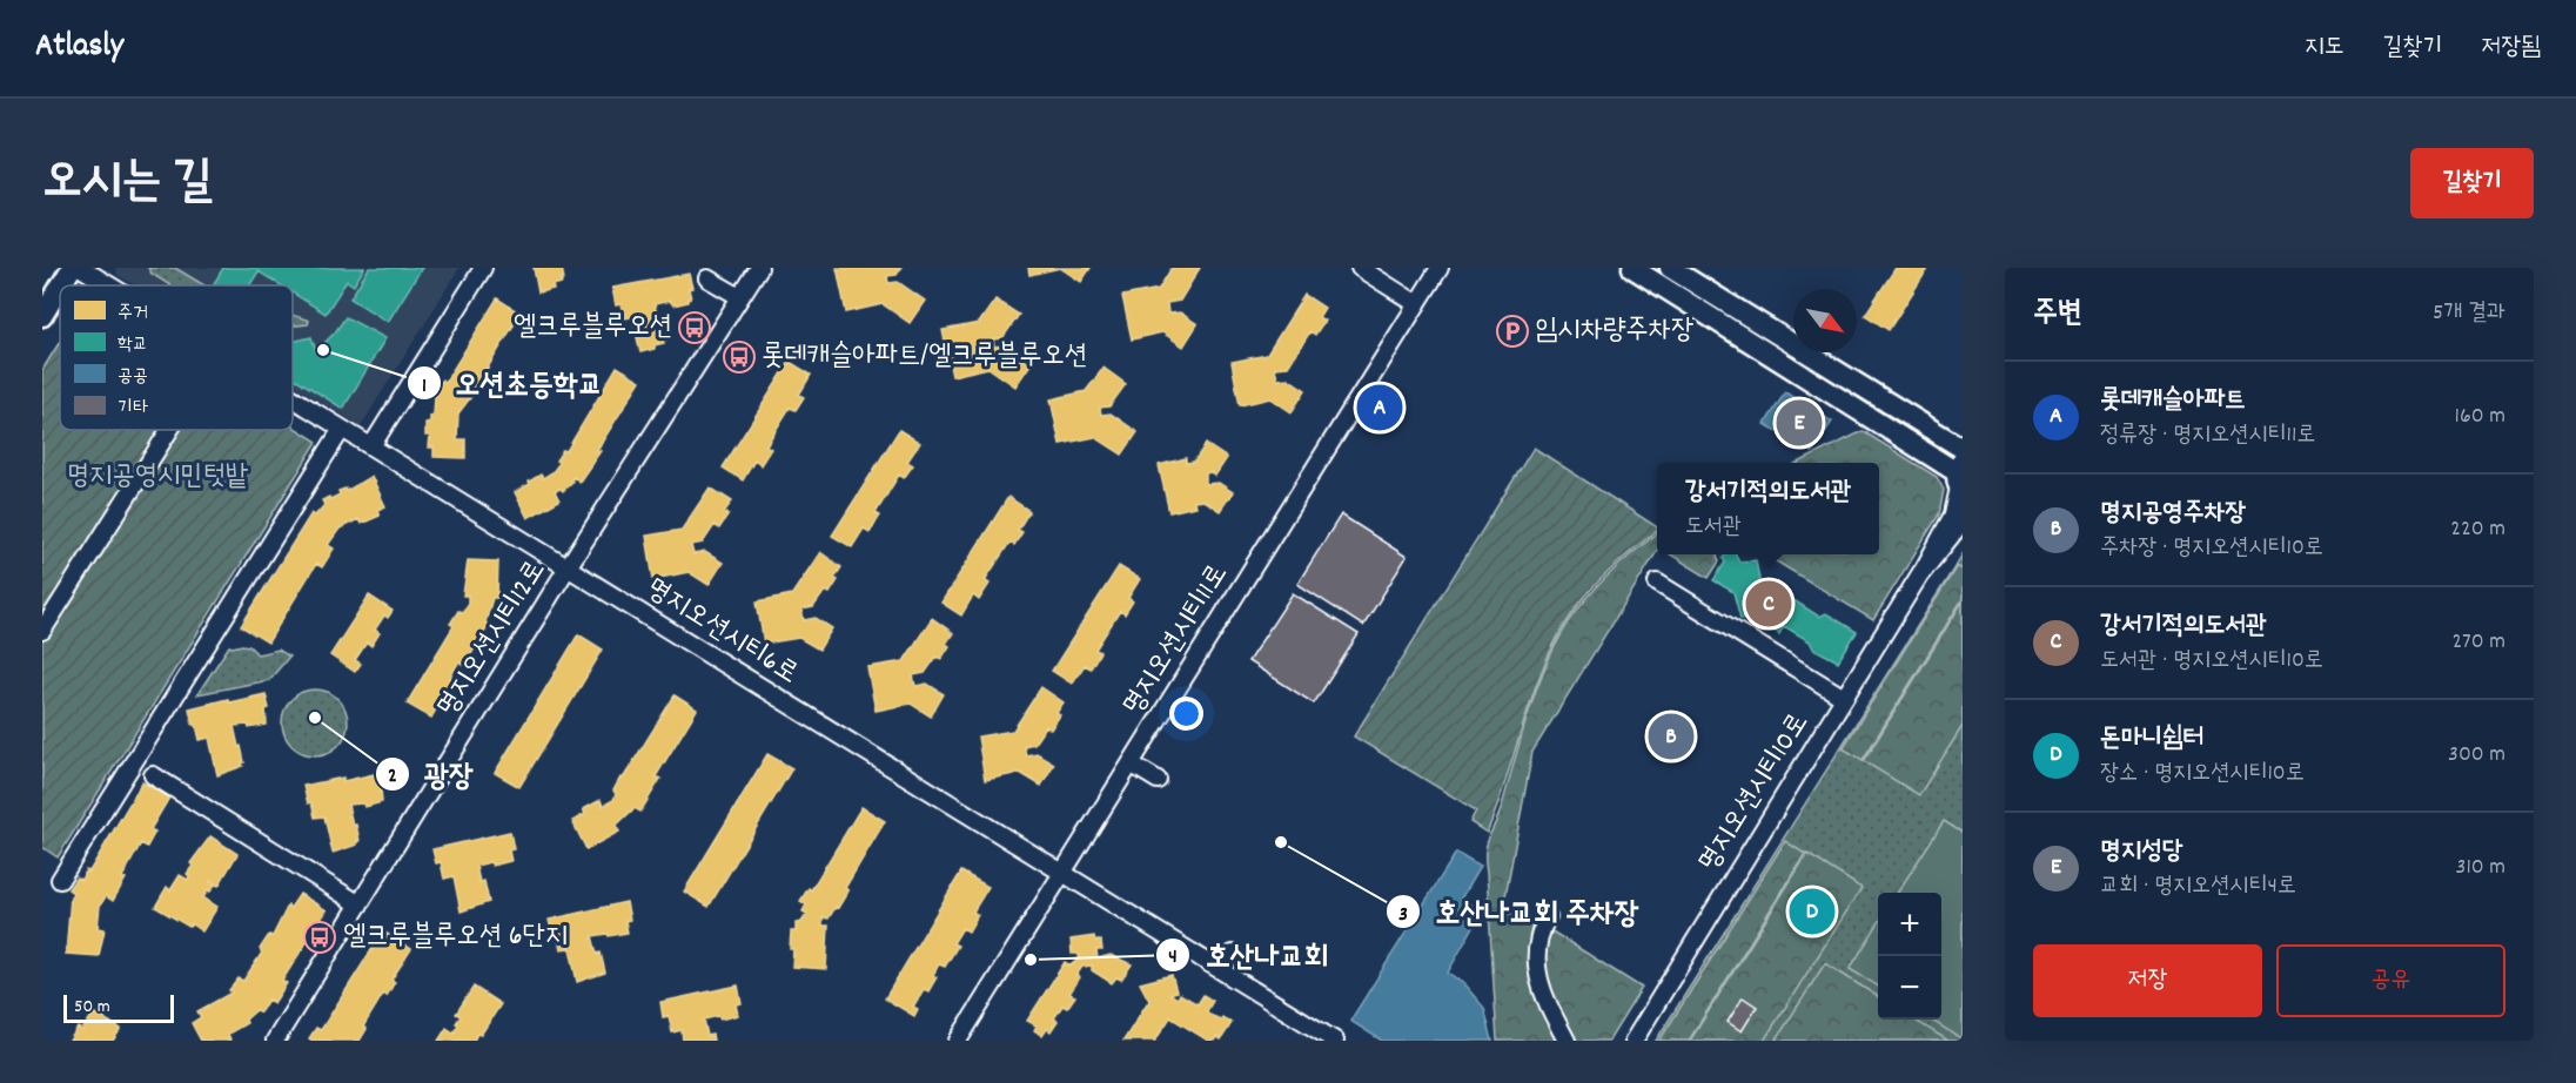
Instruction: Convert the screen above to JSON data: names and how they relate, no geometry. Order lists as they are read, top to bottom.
{
  "streets": {
    "street": [
      "명지오션시티6로",
      "명지오션시티12로",
      "명지오션시티11로",
      "명지오션시티10로"
    ]
  },
  "crossings": [
    ["명지오션시티6로", "명지오션시티12로"],
    ["명지오션시티6로", "명지오션시티11로"]
  ],
  "parks": ["명지공영시민텃밭"],
  "places": {
    "bus stop": ["엘크루블루오션", "롯데캐슬아파트/엘크루블루오션", "엘크루블루오션 6단지"],
    "parking": ["임시차량주차장"],
    "other": [
      "오션초등학교",
      "광장",
      "호산나교회 주차장",
      "호산나교회"
    ]
  },
  "legend": [
    "주거",
    "학교",
    "공공",
    "기타"
  ],
  "scale_bar": "50 m",
  "north": "bottom right",
  "page": {
    "header": "Atlasly",
    "nav": ["지도", "길찾기", "저장됨"],
    "title": "오시는 길",
    "buttons": [
      "길찾기",
      ["저장", "공유"]
    ],
    "heading": ["주변", "5개 결과"],
    "list": [
      {
        "mark": "A",
        "name": "롯데캐슬아파트",
        "note": "정류장 · 명지오션시티11로",
        "value": "160 m"
      },
      {
        "mark": "B",
        "name": "명지공영주차장",
        "note": "주차장 · 명지오션시티10로",
        "value": "220 m"
      },
      {
        "mark": "C",
        "name": "강서기적의도서관",
        "note": "도서관 · 명지오션시티10로",
        "value": "270 m"
      },
      {
        "mark": "D",
        "name": "돈마니쉼터",
        "note": "장소 · 명지오션시티10로",
        "value": "300 m"
      },
      {
        "mark": "E",
        "name": "명지성당",
        "note": "교회 · 명지오션시티4로",
        "value": "310 m"
      }
    ],
    "pins": [
      "A",
      "E",
      "C",
      "B",
      "D"
    ],
    "popup": ["강서기적의도서관", "도서관"],
    "map_buttons": ["+", "−"],
    "scale": "50 m"
  }
}
